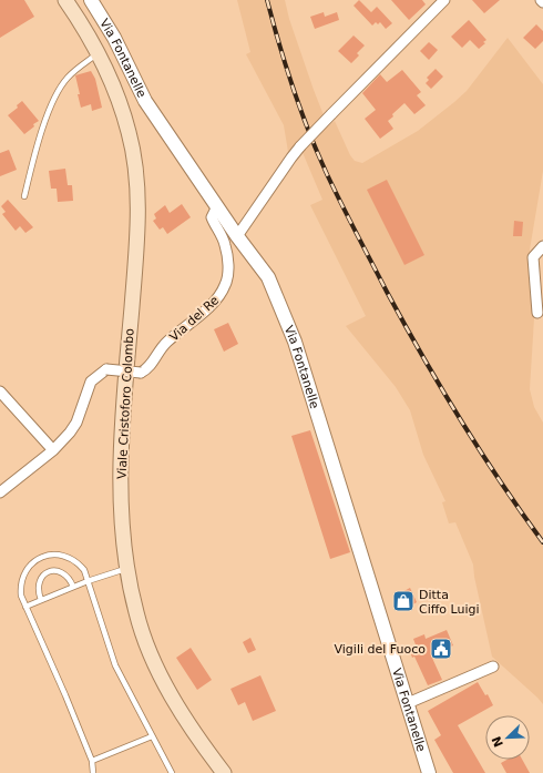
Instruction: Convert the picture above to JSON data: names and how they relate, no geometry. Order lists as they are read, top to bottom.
{
  "streets": {
    "main road": ["Viale Cristoforo Colombo"],
    "street": ["Via Fontanelle", "Via del Re"]
  },
  "crossings": [
    ["Via Fontanelle", "Via del Re"]
  ],
  "places": {
    "shop": ["Ditta Ciffo Luigi"],
    "public building": ["Vigili del Fuoco"]
  },
  "north": "bottom left"
}
